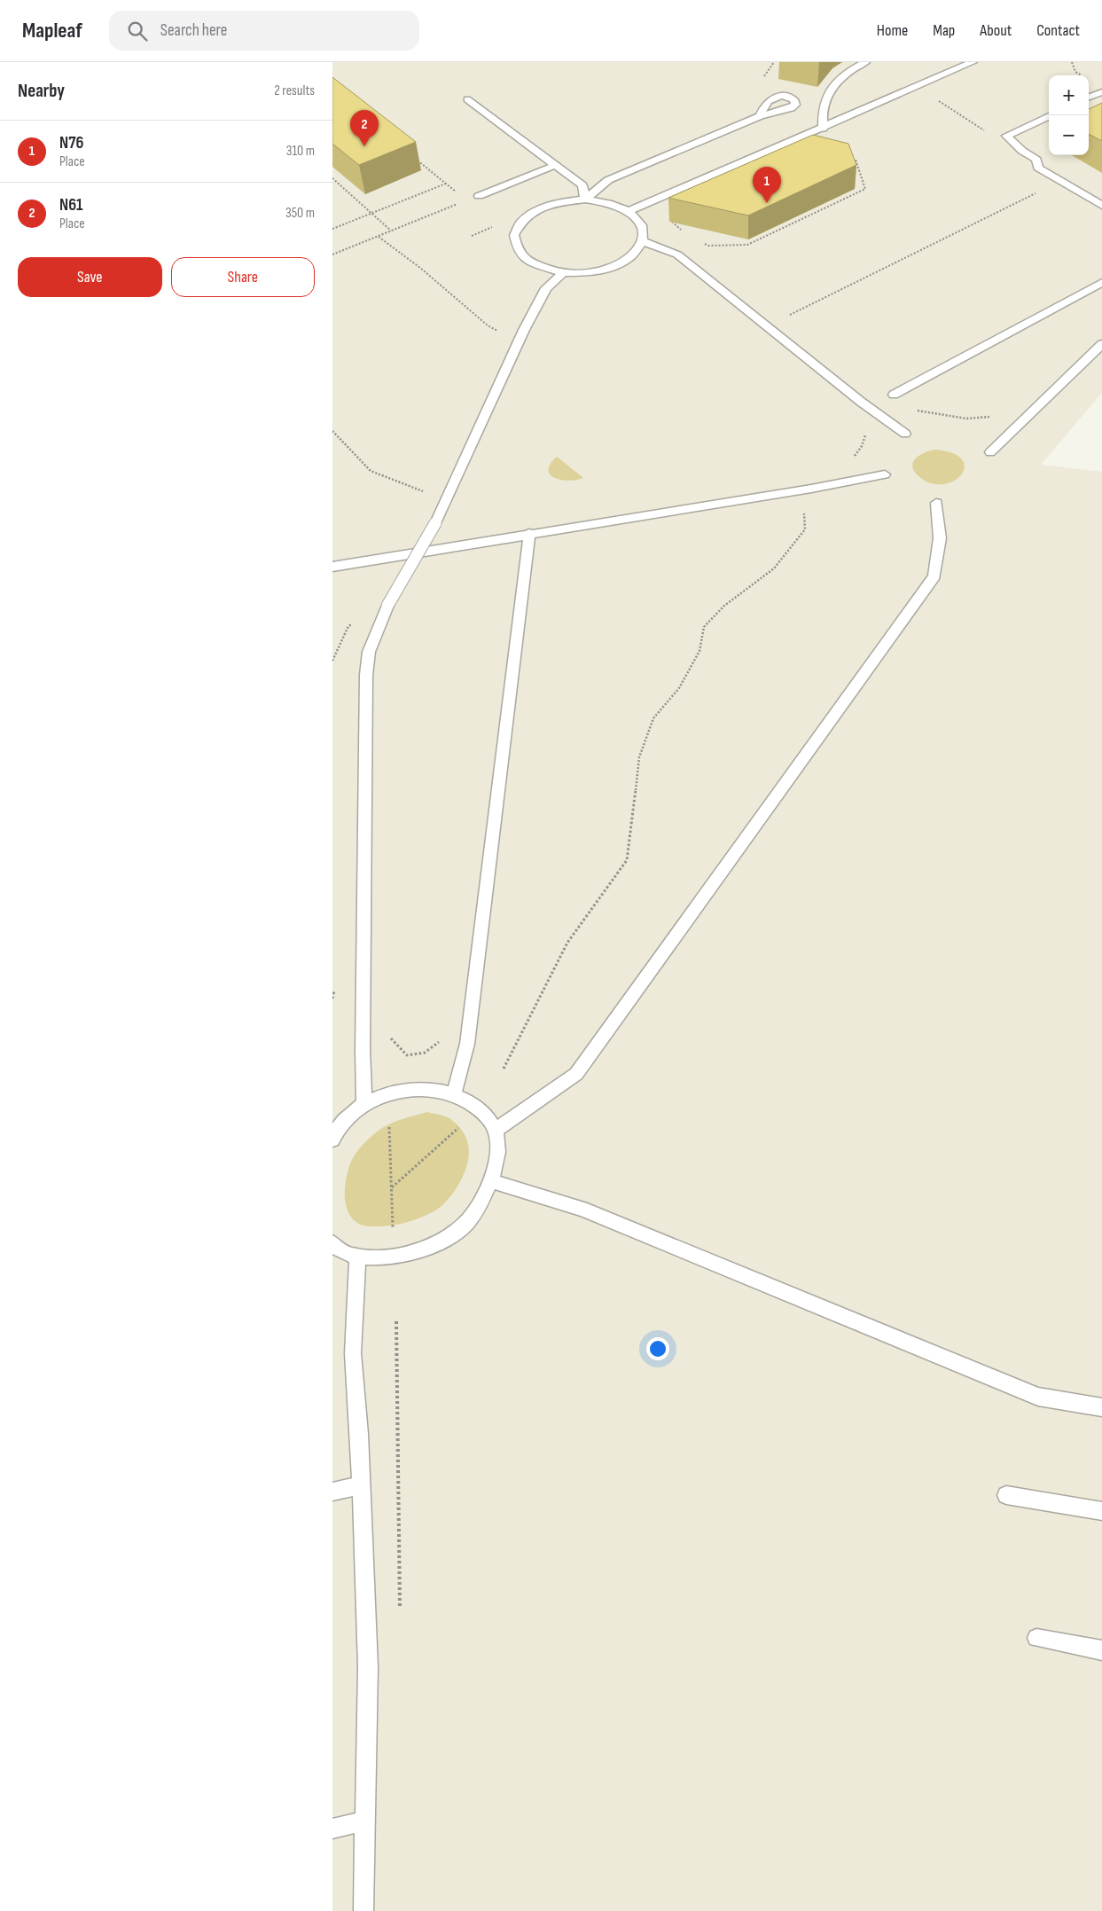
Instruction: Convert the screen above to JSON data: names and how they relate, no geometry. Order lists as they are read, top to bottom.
{
  "page": {
    "header": "Mapleaf",
    "search": "Search here",
    "nav": [
      "Home",
      "Map",
      "About",
      "Contact"
    ],
    "heading": ["Nearby", "2 results"],
    "map_buttons": ["+", "−"],
    "pins": ["2", "1"],
    "list": [
      {
        "mark": "1",
        "name": "N76",
        "note": "Place",
        "value": "310 m"
      },
      {
        "mark": "2",
        "name": "N61",
        "note": "Place",
        "value": "350 m"
      }
    ],
    "buttons": ["Save", "Share"]
  }
}
